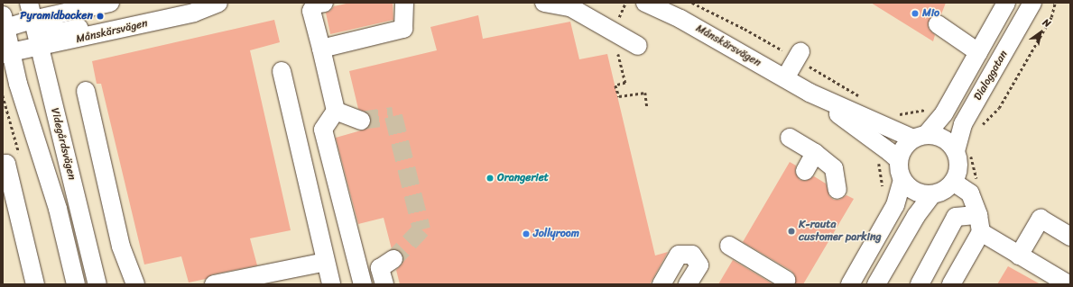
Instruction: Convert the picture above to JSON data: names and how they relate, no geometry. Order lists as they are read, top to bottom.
{
  "streets": {
    "street": ["Månskärsvägen", "Dialoggatan", "Videgårdsvägen"]
  },
  "crossings": [
    ["Månskärsvägen", "Dialoggatan"],
    ["Månskärsvägen", "Videgårdsvägen"]
  ],
  "places": [
    "Mio",
    "Pyramidbacken",
    "Orangeriet",
    "K-rauta customer parking",
    "Jollyroom"
  ],
  "north": "top right"
}
